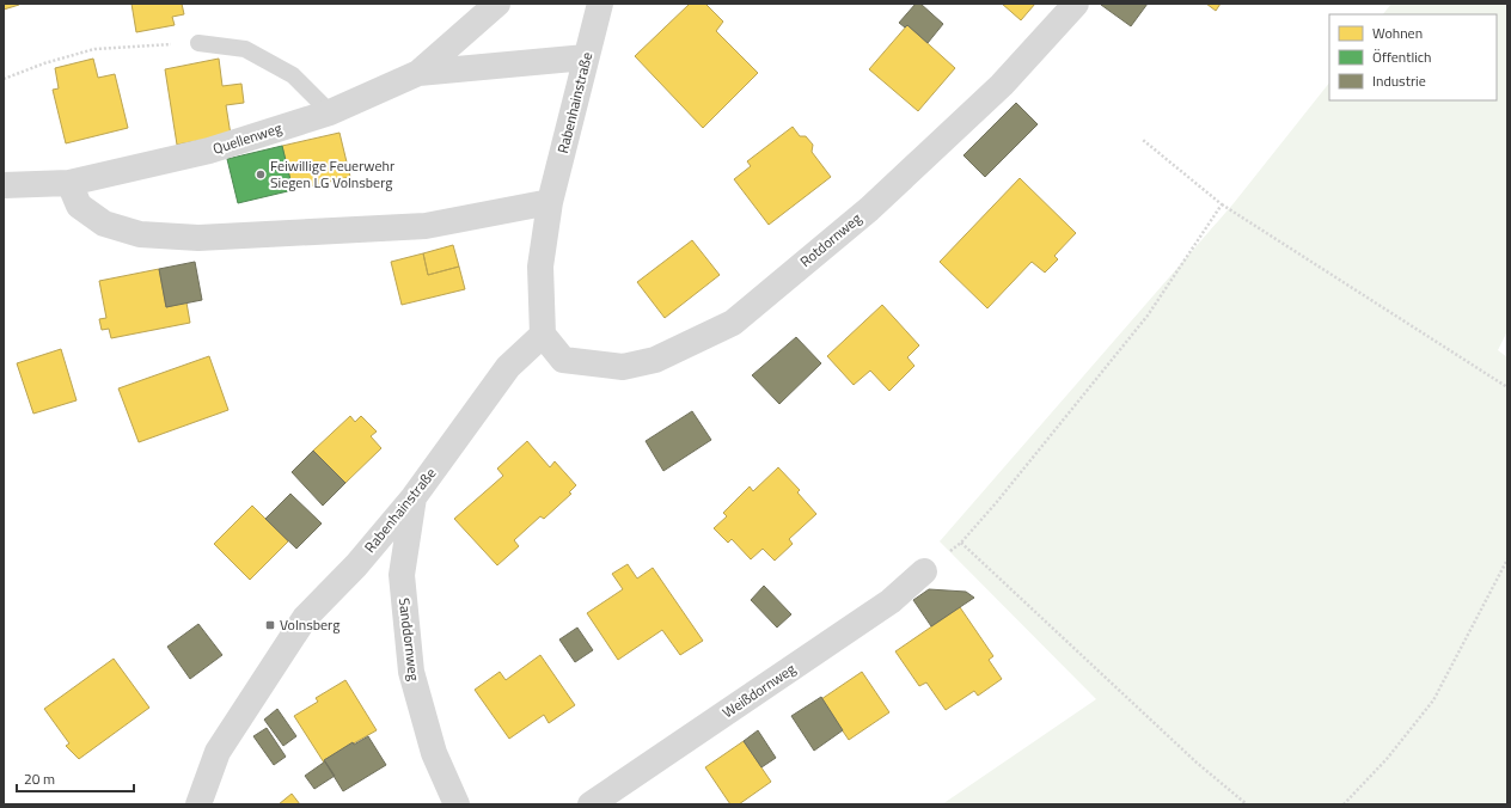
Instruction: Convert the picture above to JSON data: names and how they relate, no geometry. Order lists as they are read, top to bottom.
{
  "streets": {
    "street": [
      "Rabenhainstraße",
      "Quellenweg",
      "Rotdornweg",
      "Sanddornweg",
      "Weißdornweg"
    ]
  },
  "crossings": [
    ["Rabenhainstraße", "Quellenweg"],
    ["Rabenhainstraße", "Rotdornweg"],
    ["Rabenhainstraße", "Sanddornweg"]
  ],
  "places": {
    "other": ["Feiwillige Feuerwehr Siegen LG Volnsberg"],
    "transit": ["Volnsberg"]
  },
  "legend": ["Wohnen", "Öffentlich", "Industrie"],
  "scale_bar": "20 m"
}
